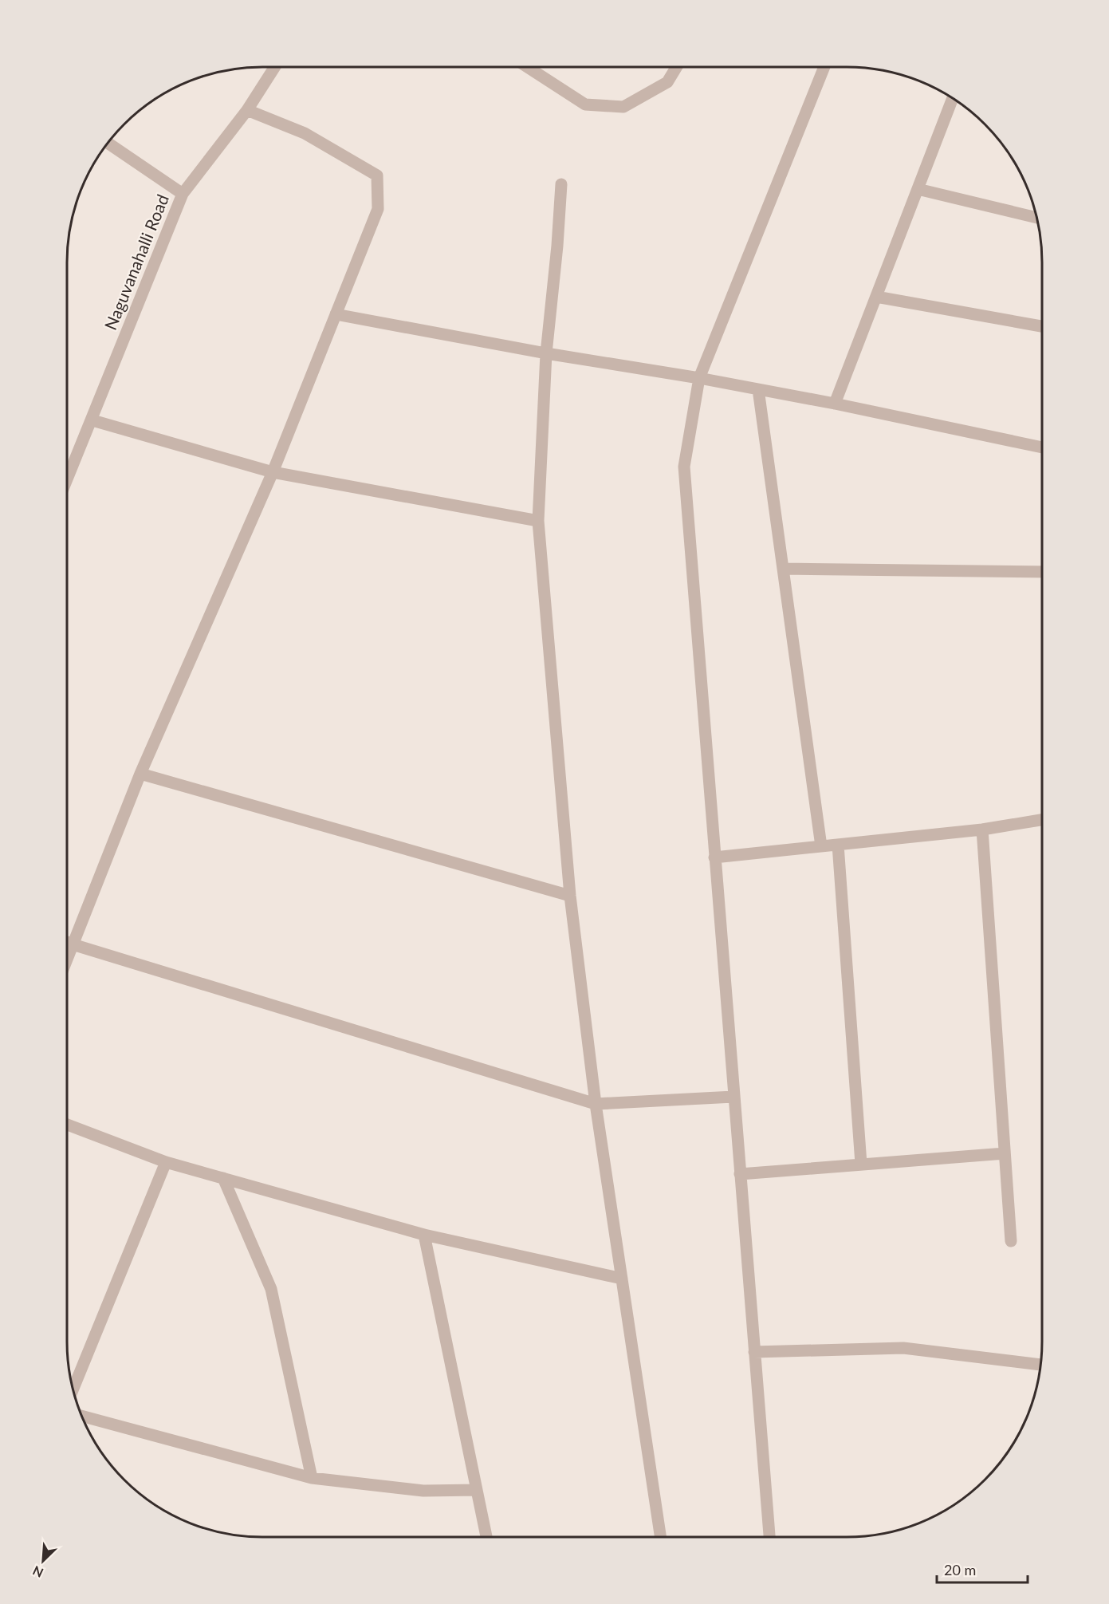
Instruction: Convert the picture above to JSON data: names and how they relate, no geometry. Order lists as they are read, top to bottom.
{
  "streets": {
    "street": ["Naguvanahalli Road"]
  },
  "scale_bar": "20 m",
  "north": "bottom left"
}
